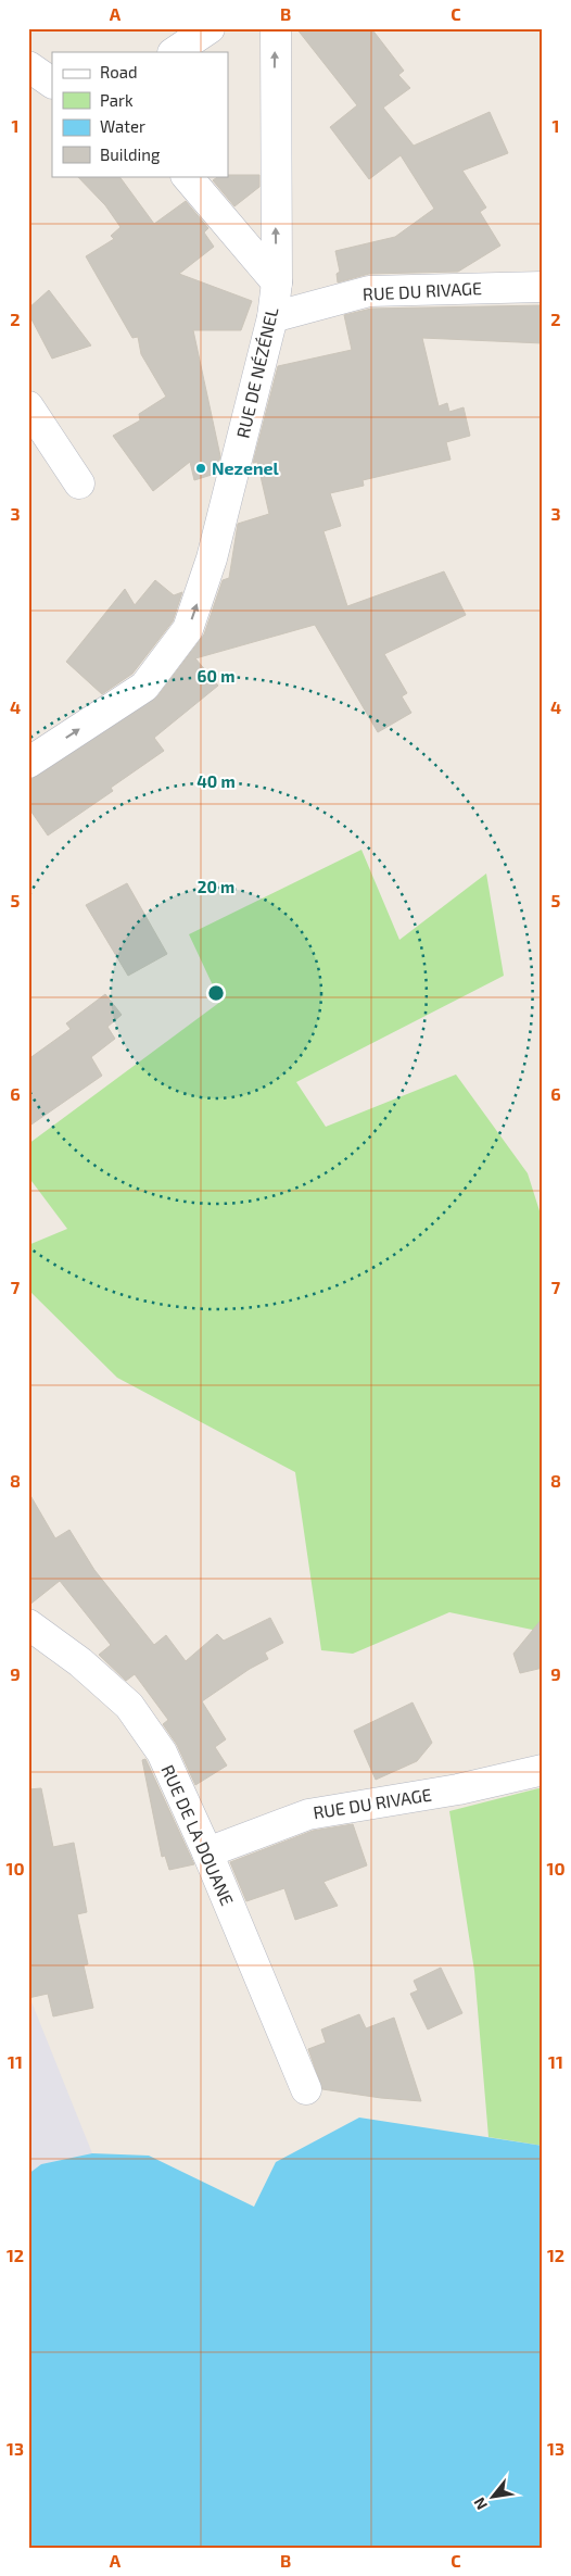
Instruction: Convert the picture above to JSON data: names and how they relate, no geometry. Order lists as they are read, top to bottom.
{
  "streets": {
    "street": ["RUE DU RIVAGE", "RUE DE NÉZÉNEL", "RUE DE LA DOUANE"]
  },
  "crossings": [
    ["RUE DU RIVAGE", "RUE DE NÉZÉNEL"],
    ["RUE DU RIVAGE", "RUE DE LA DOUANE"]
  ],
  "one_way": ["RUE DE NÉZÉNEL"],
  "places": ["Nezenel"],
  "legend": [
    "Road",
    "Park",
    "Water",
    "Building"
  ],
  "north": "bottom left",
  "grid": {
    "columns": ["A", "B", "C"],
    "rows": [
      "1",
      "2",
      "3",
      "4",
      "5",
      "6",
      "7",
      "8",
      "9",
      "10",
      "11",
      "12",
      "13"
    ]
  },
  "rings": ["60 m", "40 m", "20 m"]
}
